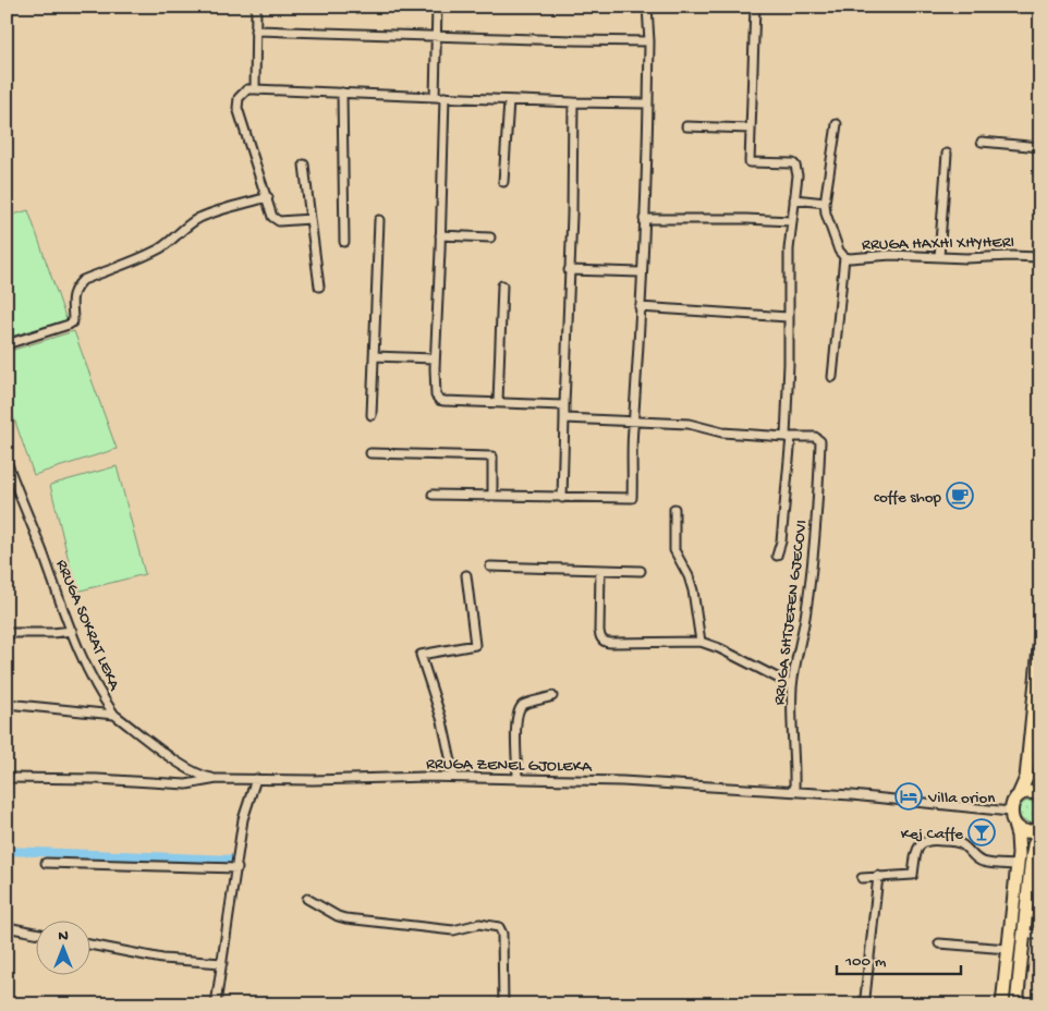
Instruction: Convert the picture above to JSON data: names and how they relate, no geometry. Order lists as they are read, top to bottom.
{
  "streets": {
    "street": [
      "RRUGA HAXHI XHYHERI",
      "RRUGA SHTJEFEN GJECOVI",
      "RRUGA SOKRAT LEKA",
      "RRUGA ZENEL GJOLEKA"
    ]
  },
  "crossings": [
    ["RRUGA SHTJEFEN GJECOVI", "RRUGA ZENEL GJOLEKA"],
    ["RRUGA SOKRAT LEKA", "RRUGA ZENEL GJOLEKA"]
  ],
  "places": {
    "cafe": ["coffe shop"],
    "hotel": ["Villa orion"],
    "bar": ["Kej Caffe"]
  },
  "scale_bar": "100 m",
  "north": "top"
}
